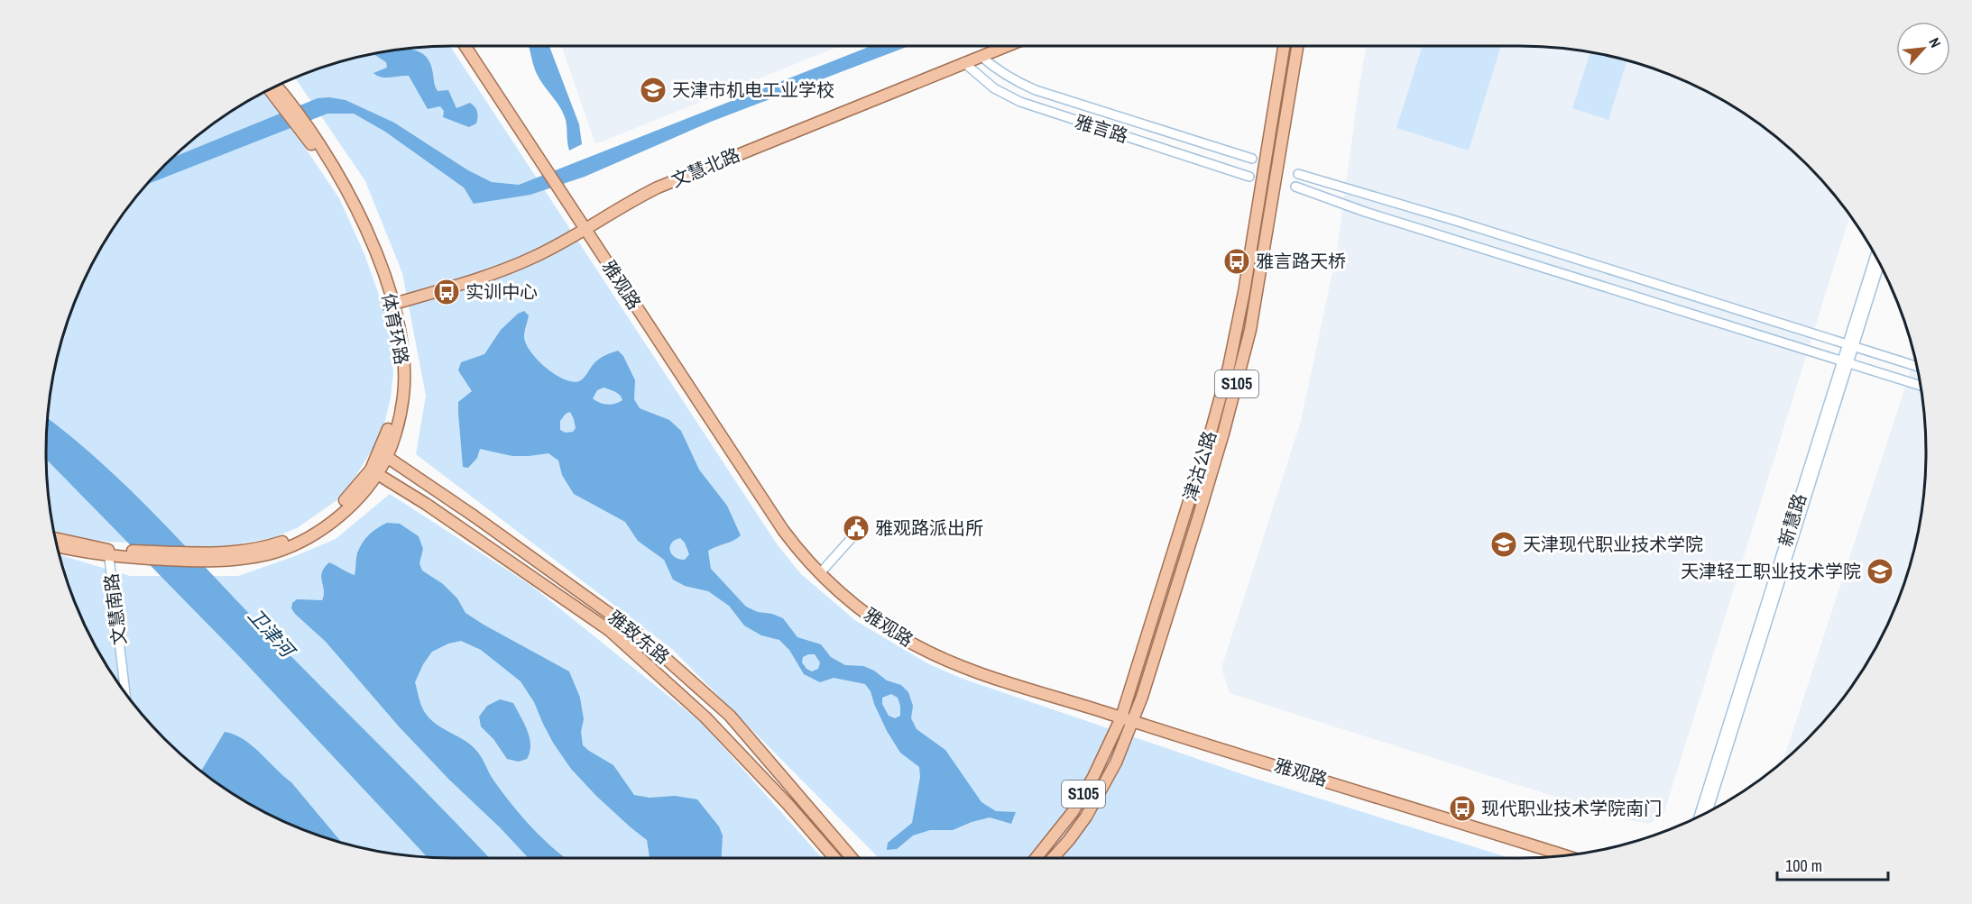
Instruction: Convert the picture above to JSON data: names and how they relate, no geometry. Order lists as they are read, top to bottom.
{
  "streets": {
    "main road": [
      "文慧北路",
      "雅观路",
      "体育环路",
      "S105",
      "津沽公路",
      "雅致东路"
    ],
    "street": ["雅言路", "新慧路", "文慧南路"]
  },
  "crossings": [
    ["雅言路", "文慧北路"],
    ["文慧北路", "雅观路"],
    ["文慧北路", "体育环路"],
    ["雅观路", "津沽公路"],
    ["体育环路", "文慧南路"],
    ["体育环路", "雅致东路"]
  ],
  "water": ["卫津河"],
  "places": {
    "school or university": ["天津市机电工业学校", "天津现代职业技术学院", "天津轻工职业技术学院"],
    "bus stop": ["雅言路天桥", "实训中心", "现代职业技术学院南门"],
    "public building": ["雅观路派出所"]
  },
  "scale_bar": "100 m",
  "north": "top right"
}
